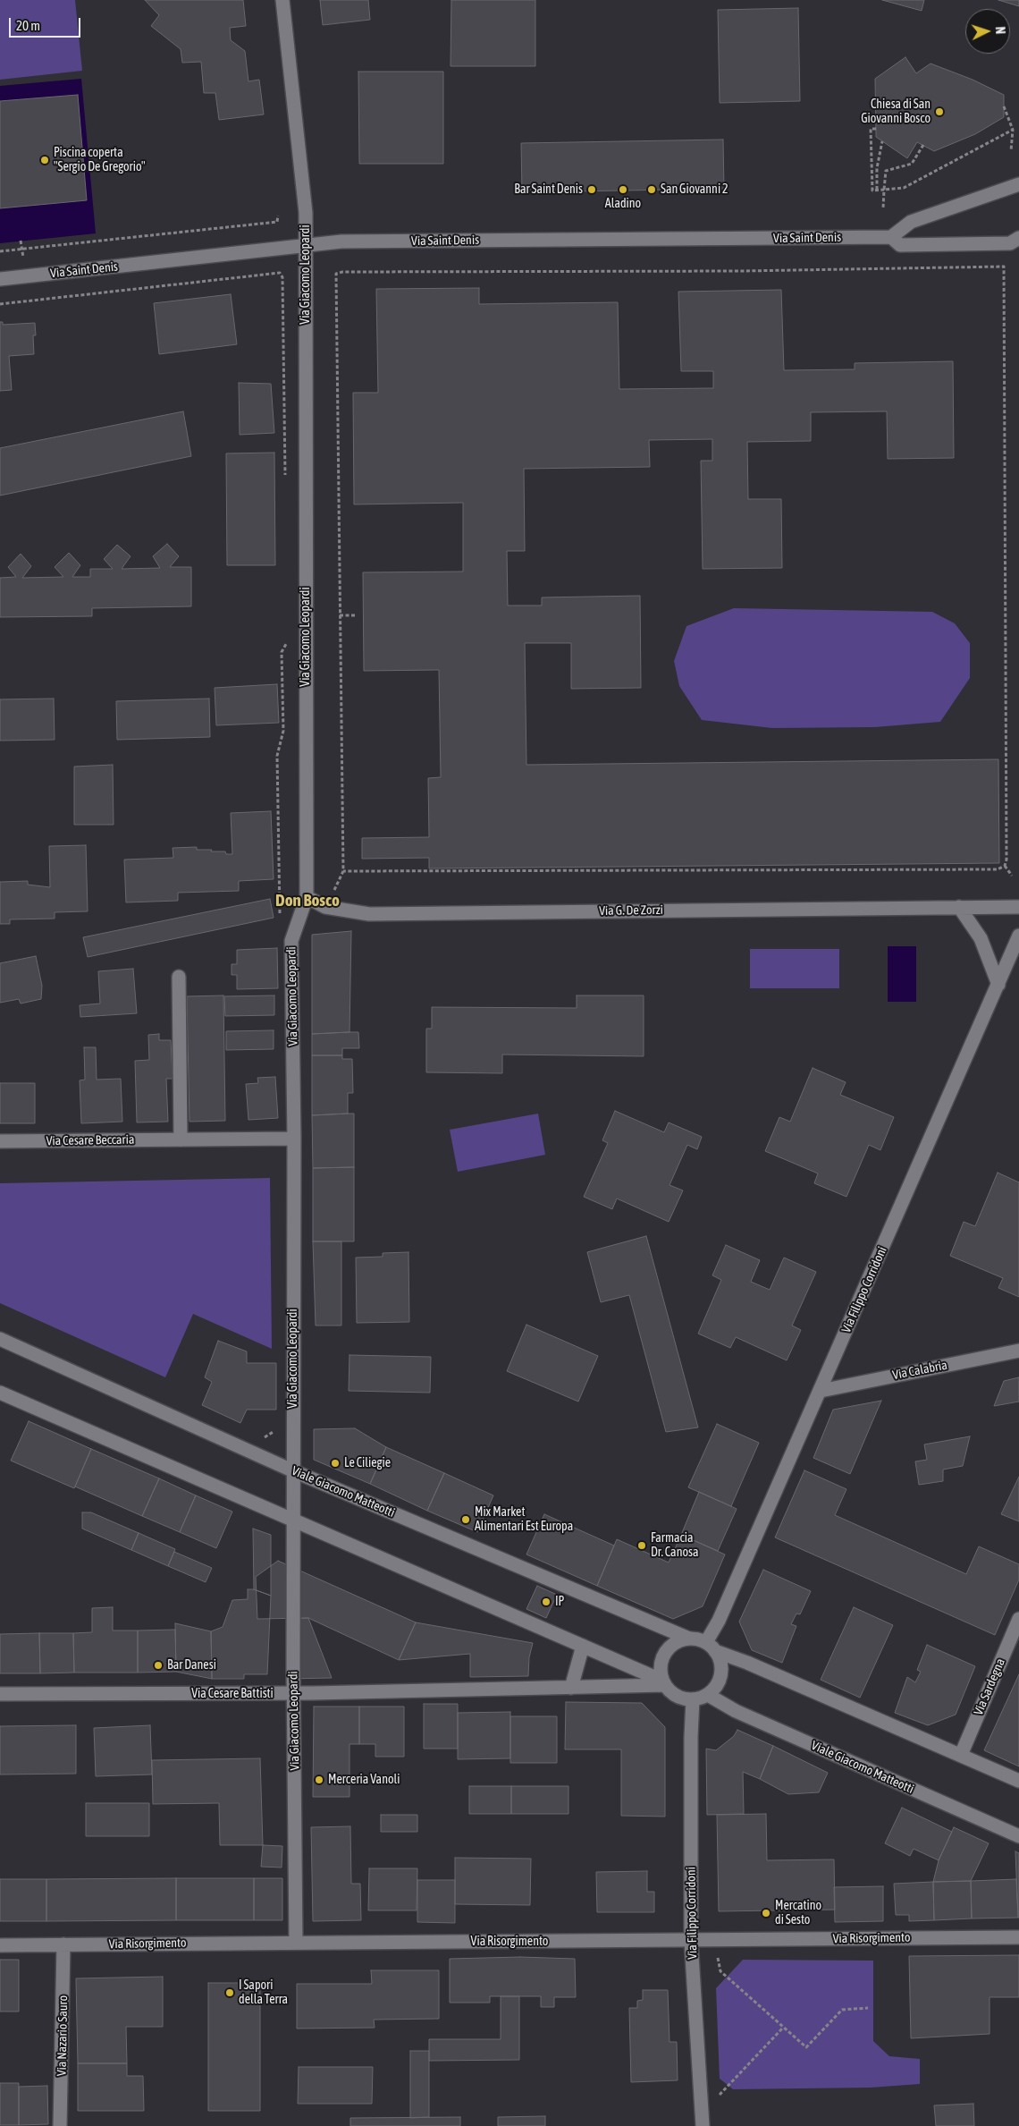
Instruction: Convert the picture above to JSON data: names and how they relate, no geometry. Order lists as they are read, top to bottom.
{
  "streets": {
    "street": [
      "Via Saint Denis",
      "Via Giacomo Leopardi",
      "Via G. De Zorzi",
      "Via Cesare Beccaria",
      "Via Filippo Corridoni",
      "Via Calabria",
      "Viale Giacomo Matteotti",
      "Via Sardegna",
      "Via Cesare Battisti",
      "Via Risorgimento",
      "Via Nazario Sauro"
    ]
  },
  "crossings": [
    ["Via Saint Denis", "Via Giacomo Leopardi"],
    ["Via Giacomo Leopardi", "Via G. De Zorzi"],
    ["Via Giacomo Leopardi", "Via Cesare Beccaria"],
    ["Via Giacomo Leopardi", "Viale Giacomo Matteotti"],
    ["Via Giacomo Leopardi", "Via Cesare Battisti"],
    ["Via Giacomo Leopardi", "Via Risorgimento"],
    ["Via Filippo Corridoni", "Via Calabria"],
    ["Via Filippo Corridoni", "Viale Giacomo Matteotti"],
    ["Via Filippo Corridoni", "Via Cesare Battisti"],
    ["Via Filippo Corridoni", "Via Risorgimento"],
    ["Viale Giacomo Matteotti", "Via Cesare Battisti"],
    ["Via Risorgimento", "Via Nazario Sauro"]
  ],
  "districts": ["Don Bosco"],
  "places": [
    "Chiesa di San Giovanni Bosco",
    "Piscina coperta \"Sergio De Gregorio\"",
    "Bar Saint Denis",
    "Aladino",
    "San Giovanni 2",
    "Le Ciliegie",
    "Mix Market Alimentari Est Europa",
    "Farmacia Dr. Canosa",
    "IP",
    "Bar Danesi",
    "Merceria Vanoli",
    "Mercatino di Sesto",
    "I Sapori della Terra"
  ],
  "scale_bar": "20 m",
  "north": "right"
}
